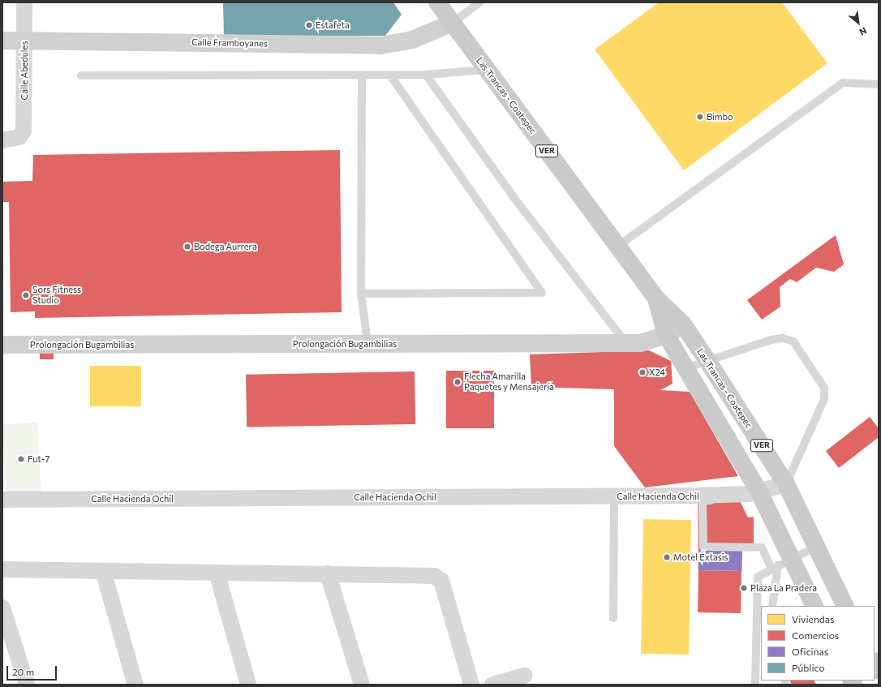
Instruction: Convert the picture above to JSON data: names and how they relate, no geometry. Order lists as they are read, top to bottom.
{
  "streets": {
    "main road": ["Las Trancas - Coatepec", "VER"],
    "street": [
      "Calle Framboyanes",
      "Calle Abedules",
      "Prolongación Bugambilias",
      "Calle Hacienda Ochil"
    ]
  },
  "crossings": [
    ["Calle Framboyanes", "Calle Abedules"],
    ["Calle Framboyanes", "Las Trancas - Coatepec"],
    ["Las Trancas - Coatepec", "Prolongación Bugambilias"],
    ["Las Trancas - Coatepec", "Calle Hacienda Ochil"]
  ],
  "places": [
    "Estafeta",
    "Bimbo",
    "Bodega Aurrera",
    "Sors Fitness Studio",
    "X24",
    "Flecha Amarilla Paquetes y Mensajería",
    "Fut-7",
    "Motel Éxtasis",
    "Plaza La Pradera"
  ],
  "legend": [
    "Viviendas",
    "Comercios",
    "Oficinas",
    "Público"
  ],
  "scale_bar": "20 m",
  "north": "bottom right"
}
